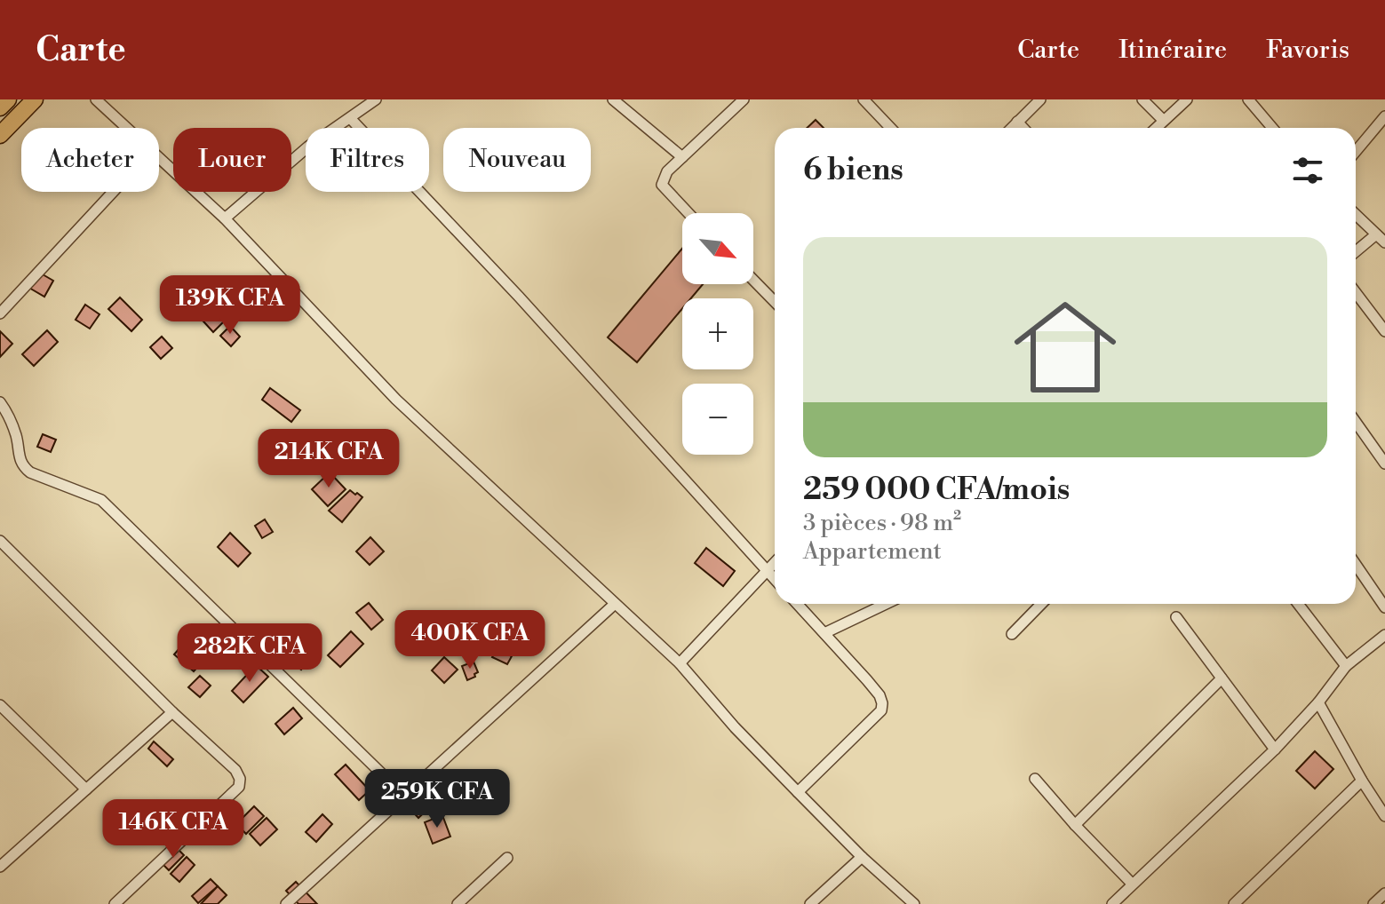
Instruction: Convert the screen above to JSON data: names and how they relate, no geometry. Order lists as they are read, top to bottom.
{
  "north": "bottom right",
  "page": {
    "header": "Carte",
    "nav": ["Carte", "Itinéraire", "Favoris"],
    "chip": [
      "Acheter",
      "Louer",
      "Filtres",
      "Nouveau"
    ],
    "heading": "6 biens",
    "map_buttons": ["+", "−"],
    "list": [
      {
        "name": "259 000 CFA/mois",
        "note": "3 pièces · 98 m² · Appartement"
      }
    ],
    "price": [
      "139K CFA",
      "214K CFA",
      "400K CFA",
      "282K CFA",
      "259K CFA",
      "146K CFA"
    ]
  }
}
